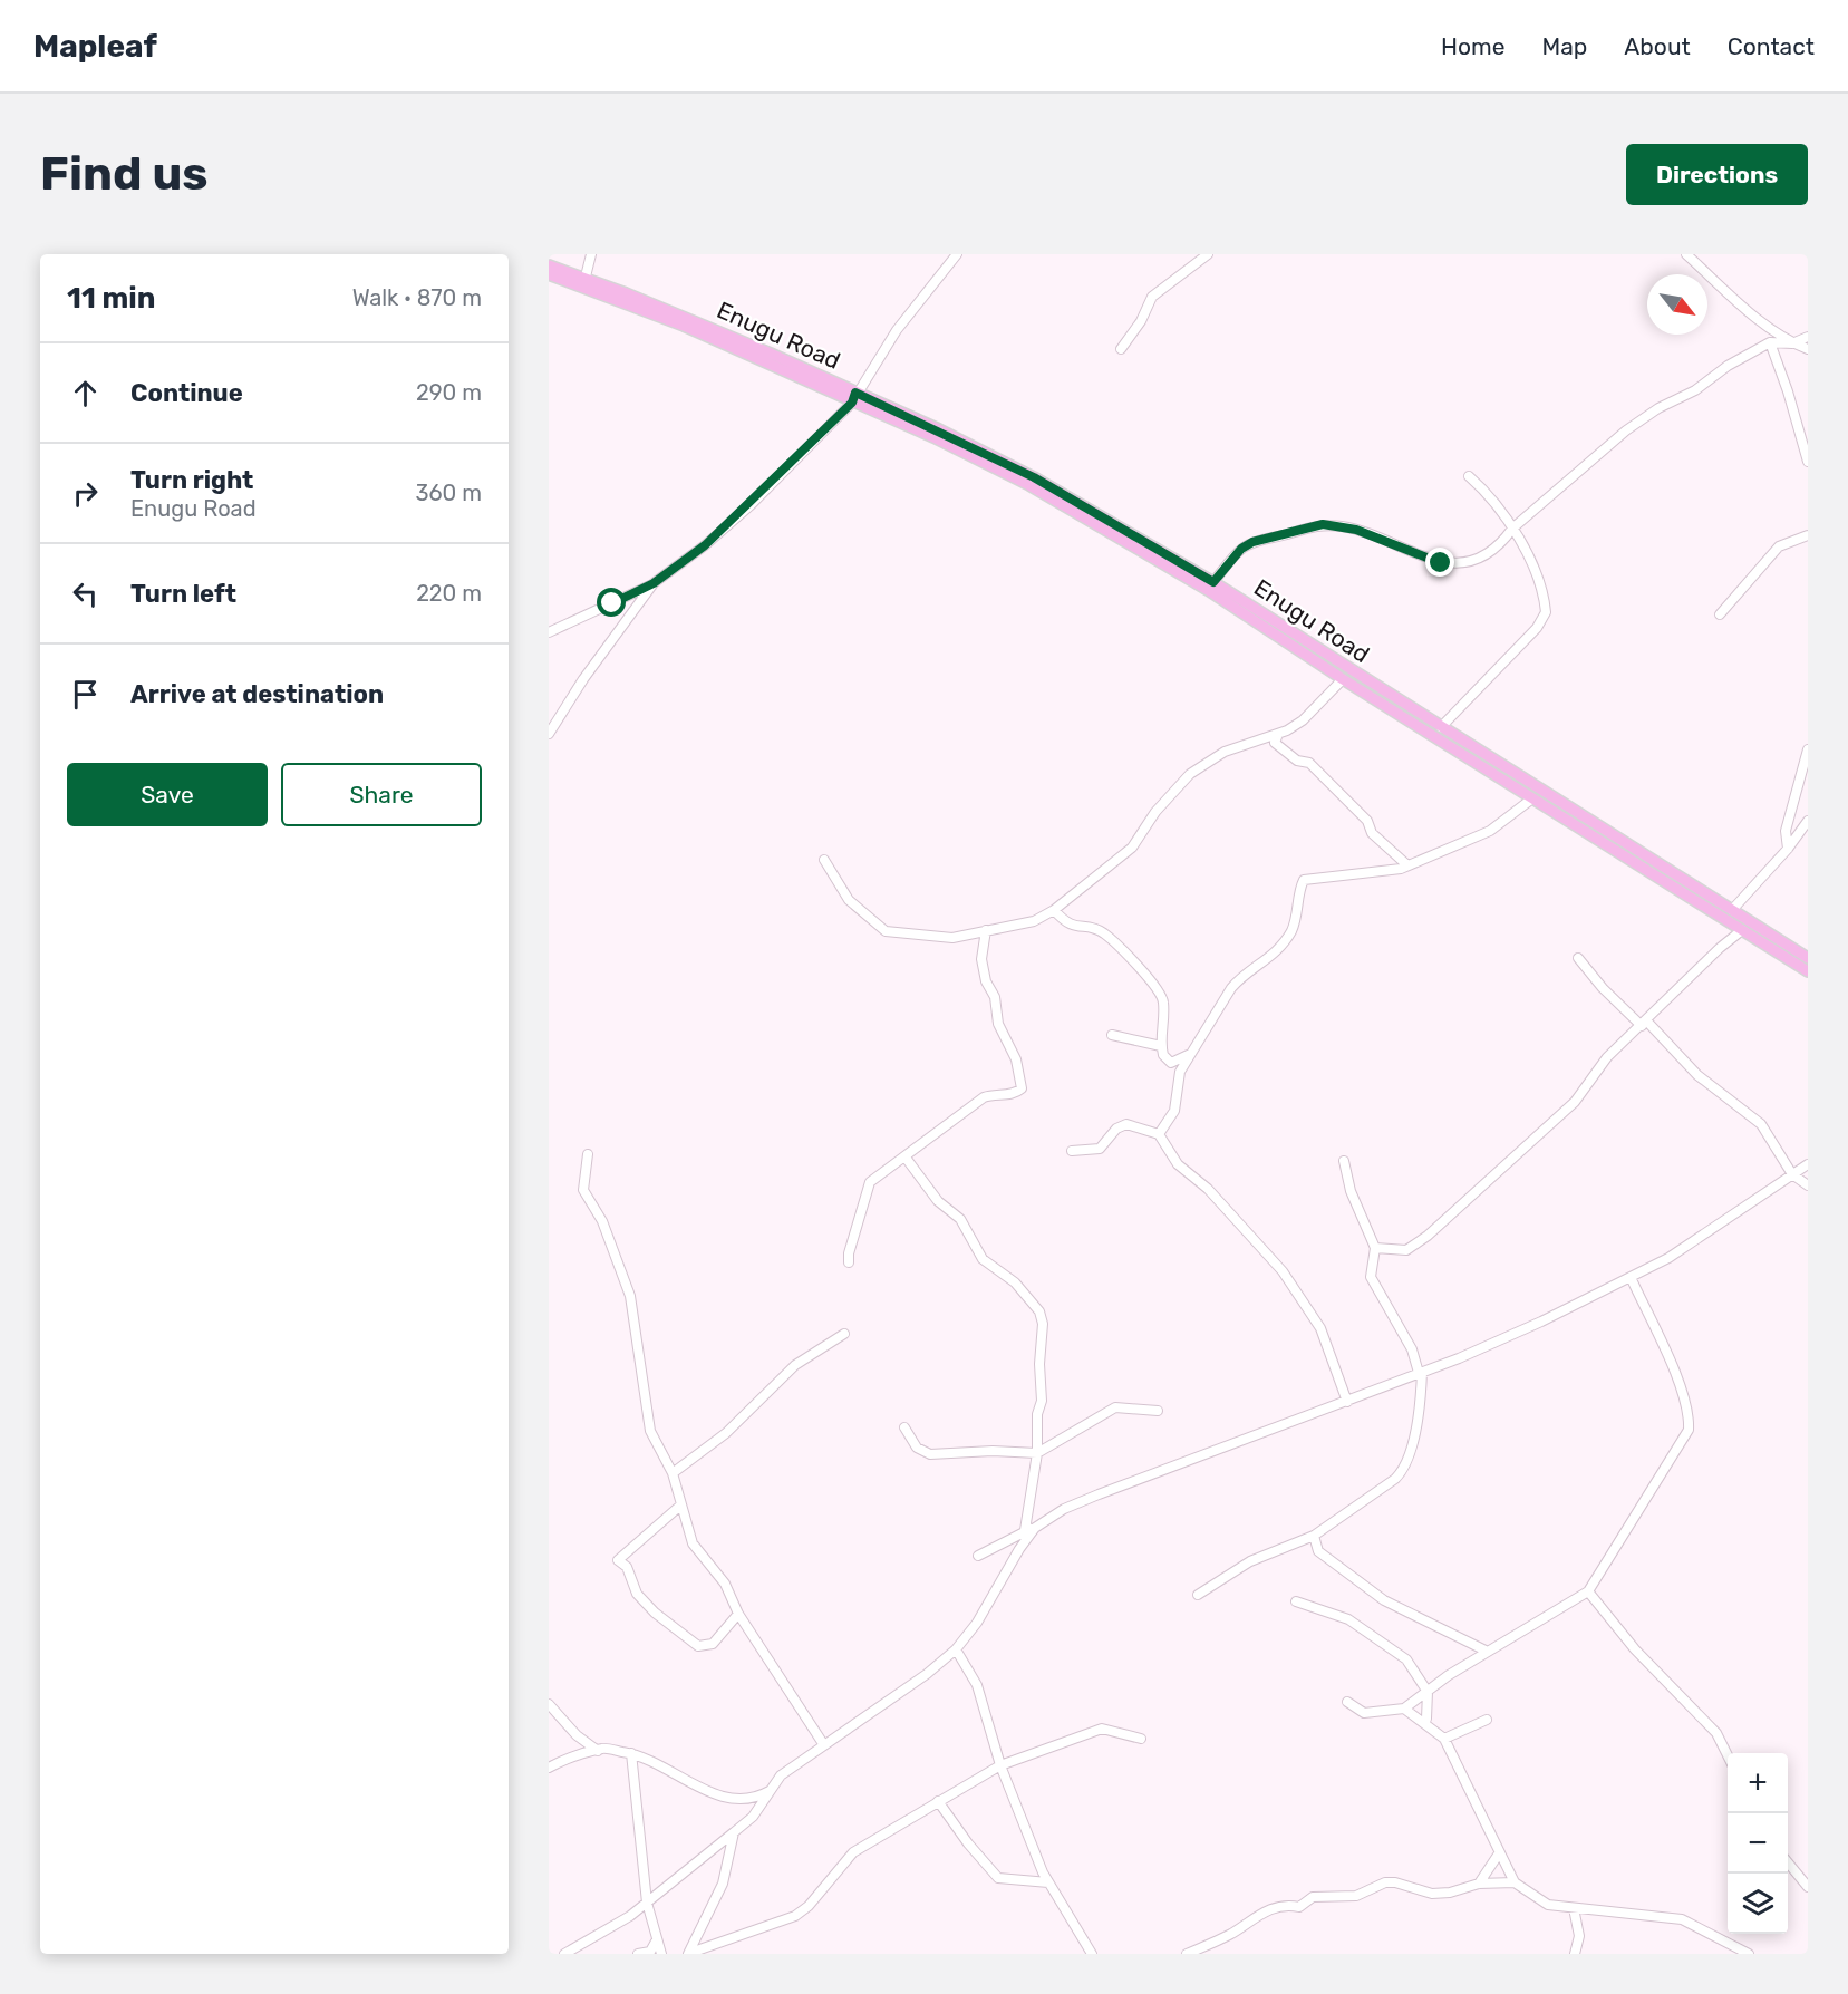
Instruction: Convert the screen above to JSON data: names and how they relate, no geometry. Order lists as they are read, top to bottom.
{
  "streets": {
    "main road": ["Enugu Road"]
  },
  "north": "bottom right",
  "page": {
    "header": "Mapleaf",
    "nav": [
      "Home",
      "Map",
      "About",
      "Contact"
    ],
    "buttons": [
      "Directions",
      ["Save", "Share"]
    ],
    "title": "Find us",
    "heading": ["11 min", "Walk · 870 m"],
    "list": [
      ["Continue", "290 m"],
      ["Turn right", "Enugu Road", "360 m"],
      ["Turn left", "220 m"],
      "Arrive at destination"
    ],
    "map_buttons": ["+", "−"]
  }
}
